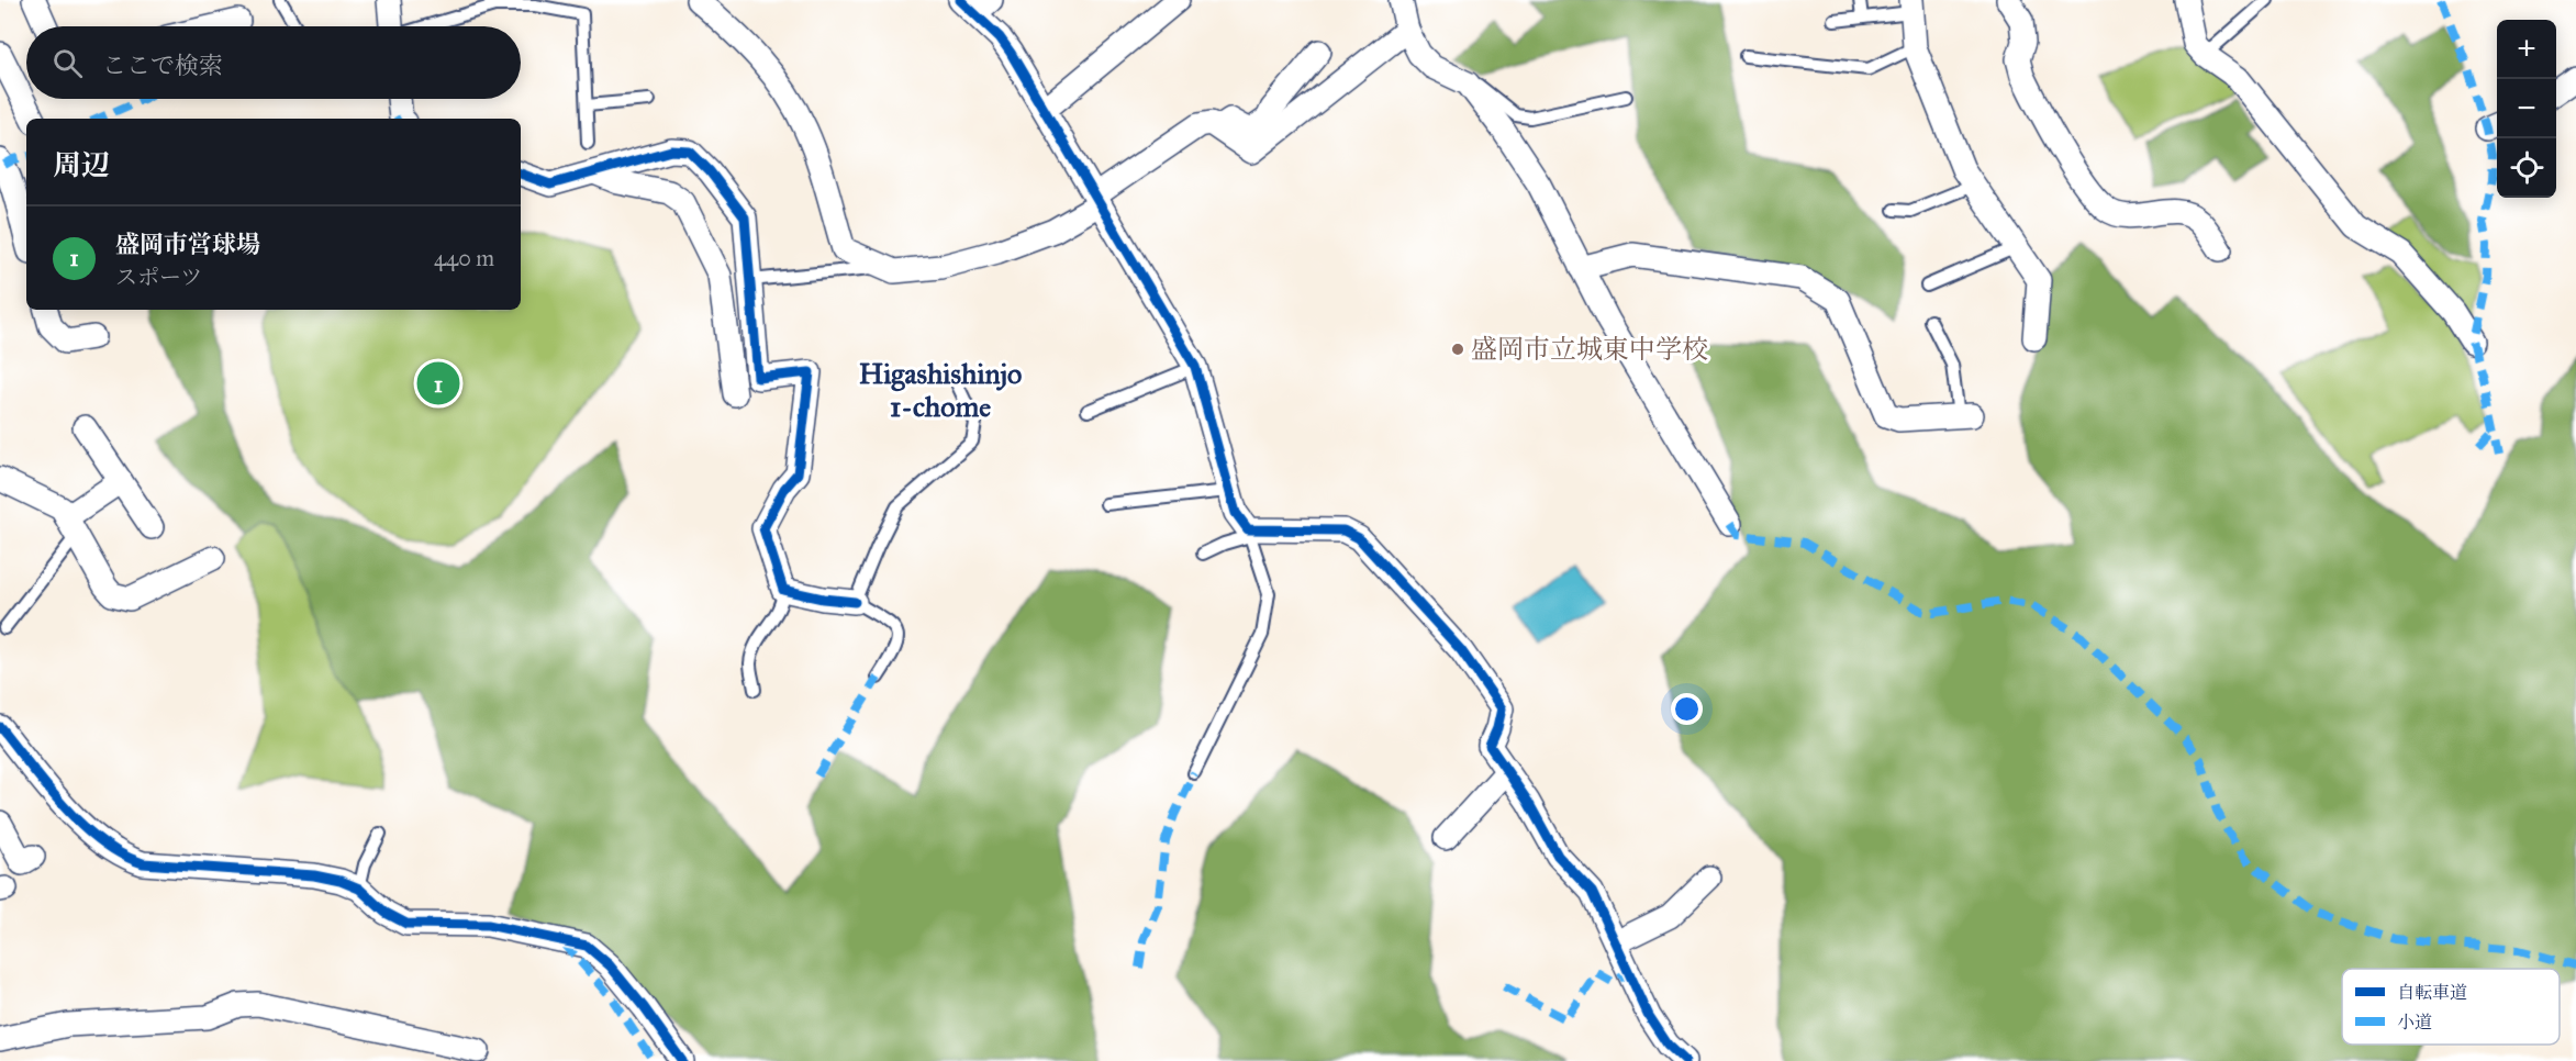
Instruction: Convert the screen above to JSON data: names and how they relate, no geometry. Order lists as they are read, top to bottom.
{
  "districts": ["Higashishinjo 1-chome"],
  "places": ["盛岡市立城東中学校"],
  "legend": ["自転車道", "小道"],
  "page": {
    "map_buttons": ["+", "−"],
    "search": "ここで検索",
    "heading": "周辺",
    "list": [
      {
        "mark": "1",
        "name": "盛岡市営球場",
        "note": "スポーツ",
        "value": "440 m"
      }
    ],
    "pins": "1"
  }
}
